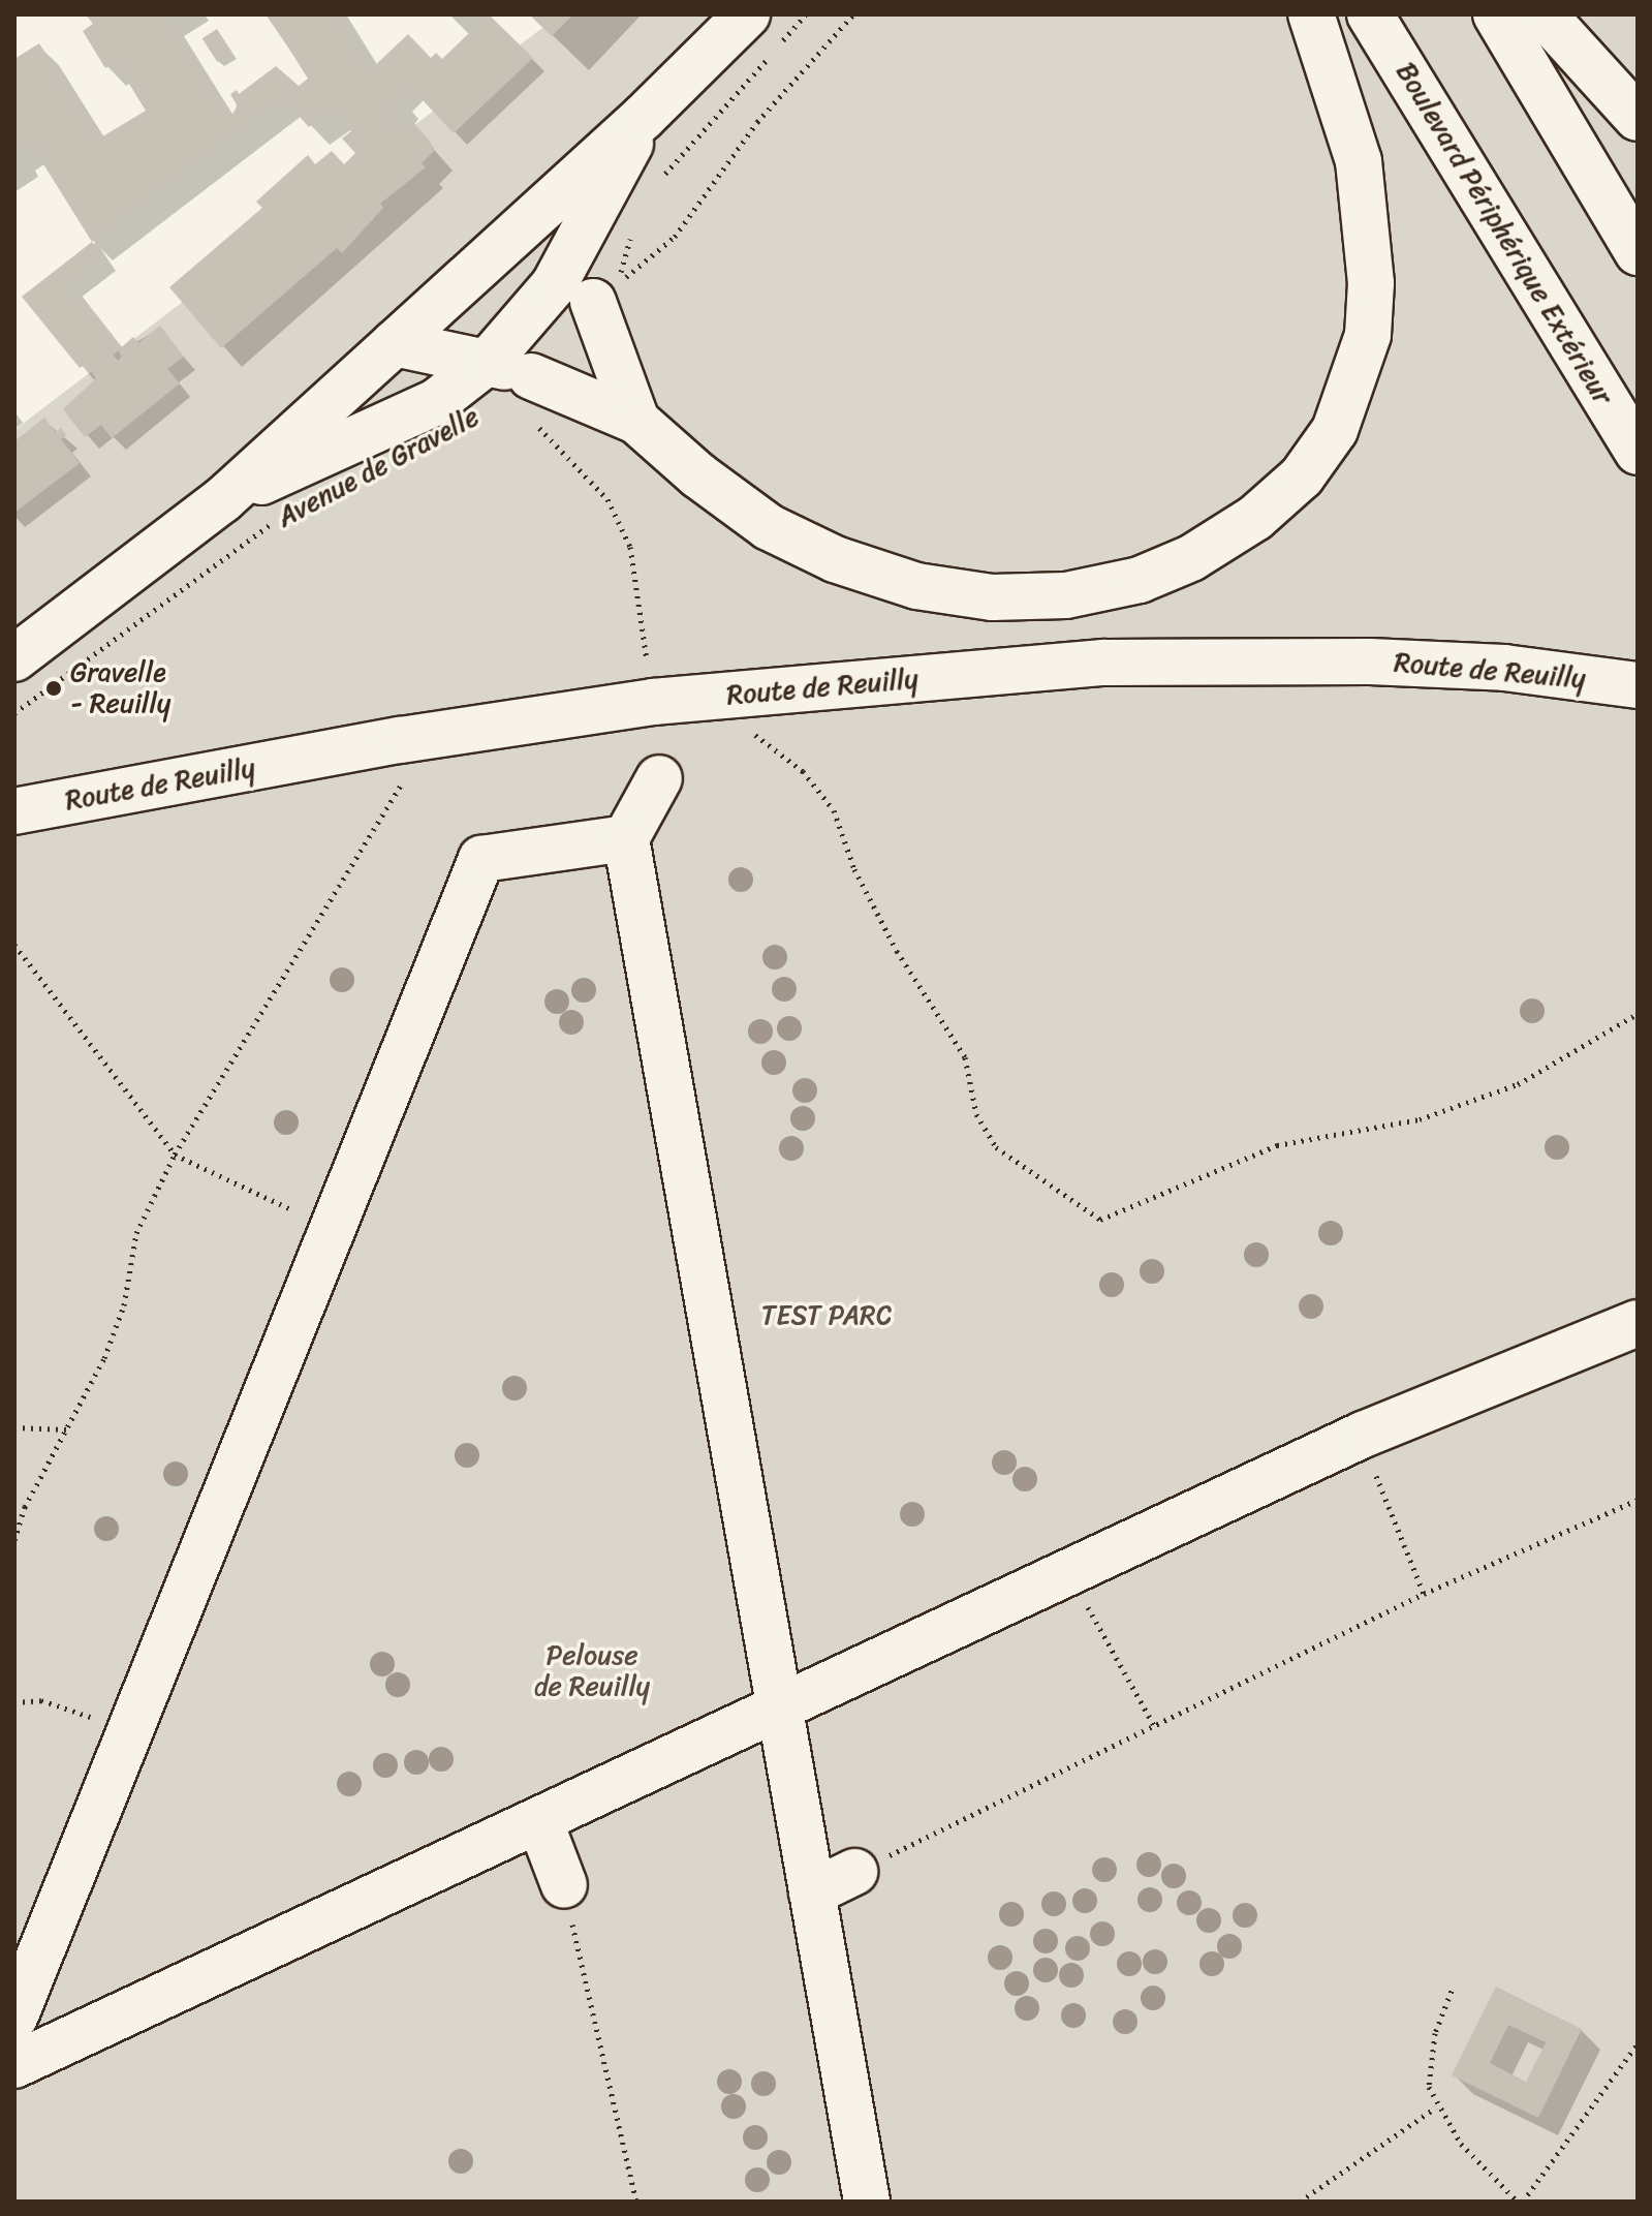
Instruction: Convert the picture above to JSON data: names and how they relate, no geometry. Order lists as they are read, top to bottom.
{
  "streets": {
    "main road": ["Boulevard Périphérique Extérieur", "Avenue de Gravelle", "Route de Reuilly"]
  },
  "parks": ["TEST PARC", "Pelouse de Reuilly"],
  "places": ["Gravelle - Reuilly"]
}
